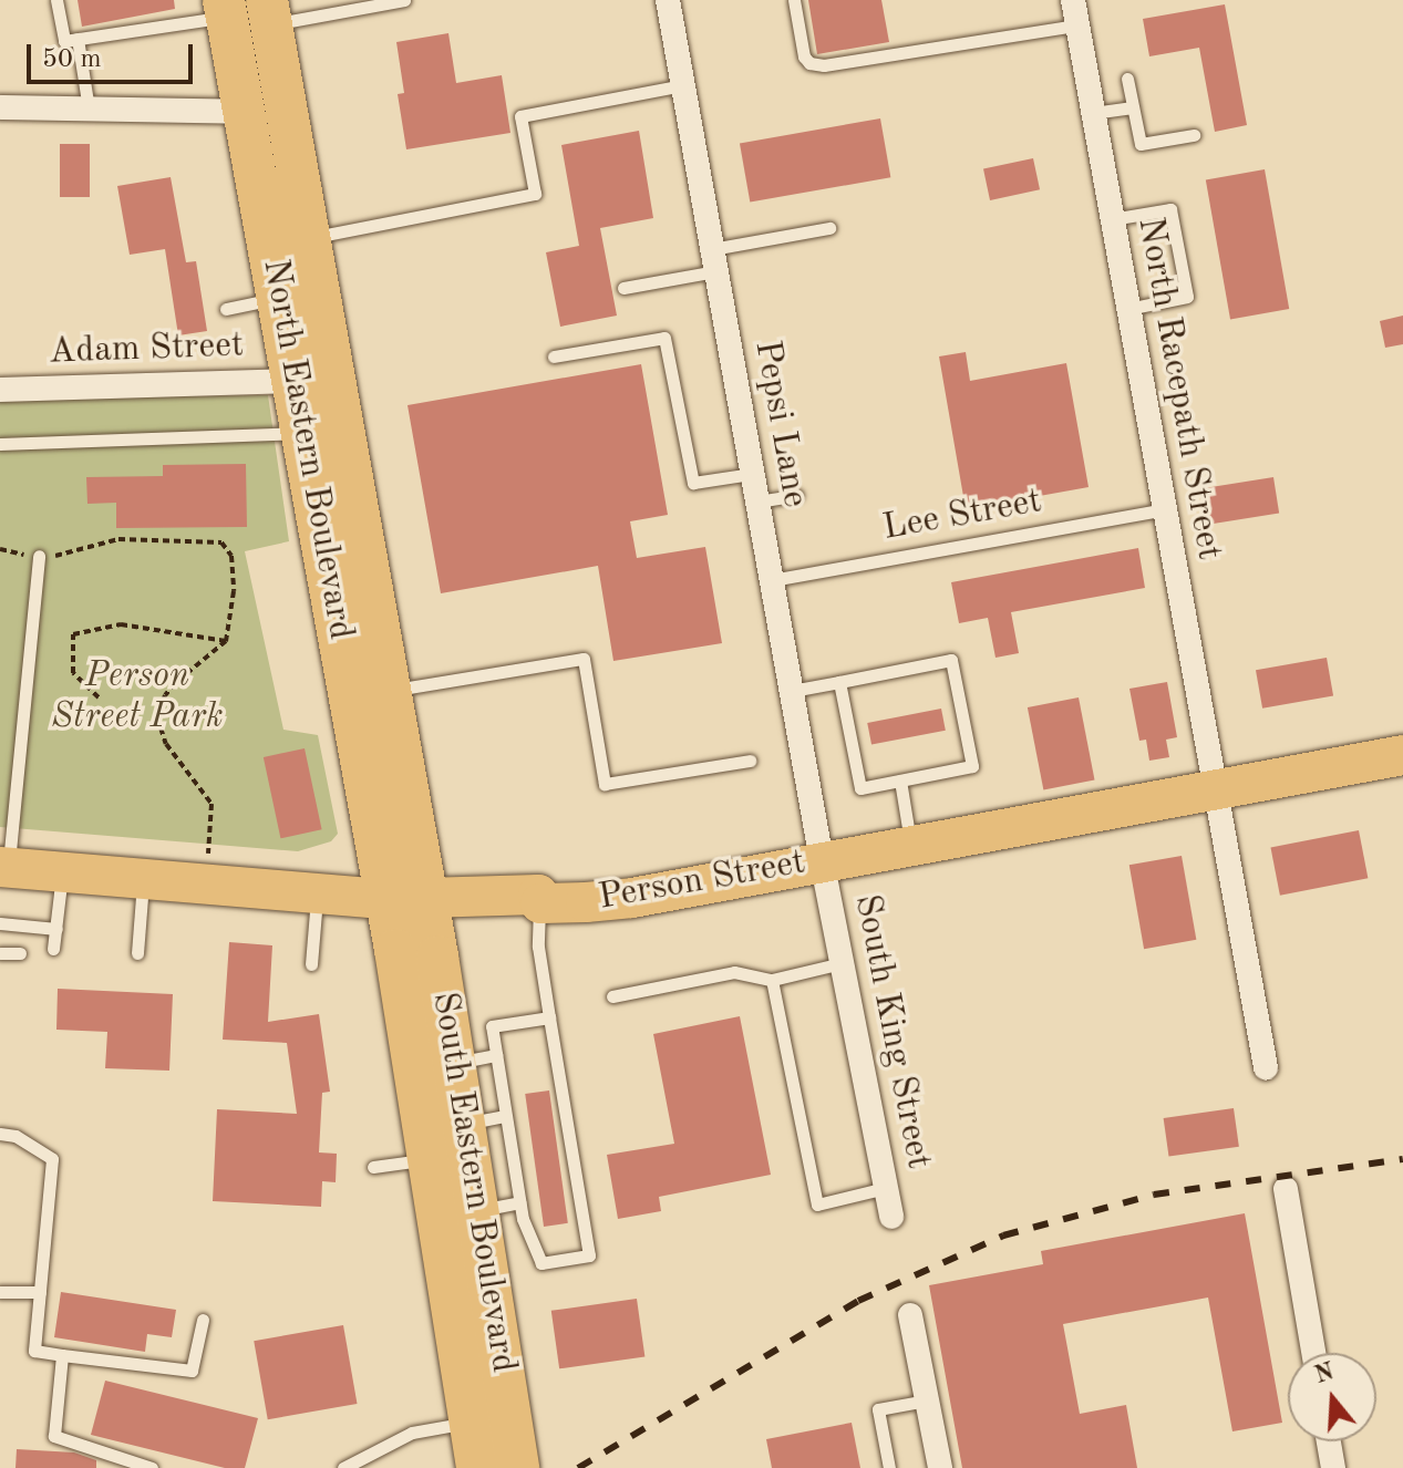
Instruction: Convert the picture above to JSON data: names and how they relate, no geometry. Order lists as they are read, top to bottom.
{
  "streets": {
    "highway": ["North Eastern Boulevard", "South Eastern Boulevard"],
    "main road": ["Person Street"],
    "street": [
      "Adam Street",
      "North Racepath Street",
      "Pepsi Lane",
      "South King Street"
    ],
    "lane": ["Lee Street"]
  },
  "crossings": [
    ["Adam Street", "North Eastern Boulevard"],
    ["North Racepath Street", "Lee Street"],
    ["North Racepath Street", "Person Street"],
    ["Pepsi Lane", "Lee Street"],
    ["Pepsi Lane", "Person Street"],
    ["Pepsi Lane", "South King Street"],
    ["North Eastern Boulevard", "Person Street"],
    ["North Eastern Boulevard", "South Eastern Boulevard"],
    ["Person Street", "South King Street"],
    ["Person Street", "South Eastern Boulevard"]
  ],
  "parks": ["Person Street Park"],
  "scale_bar": "50 m",
  "north": "top"
}
